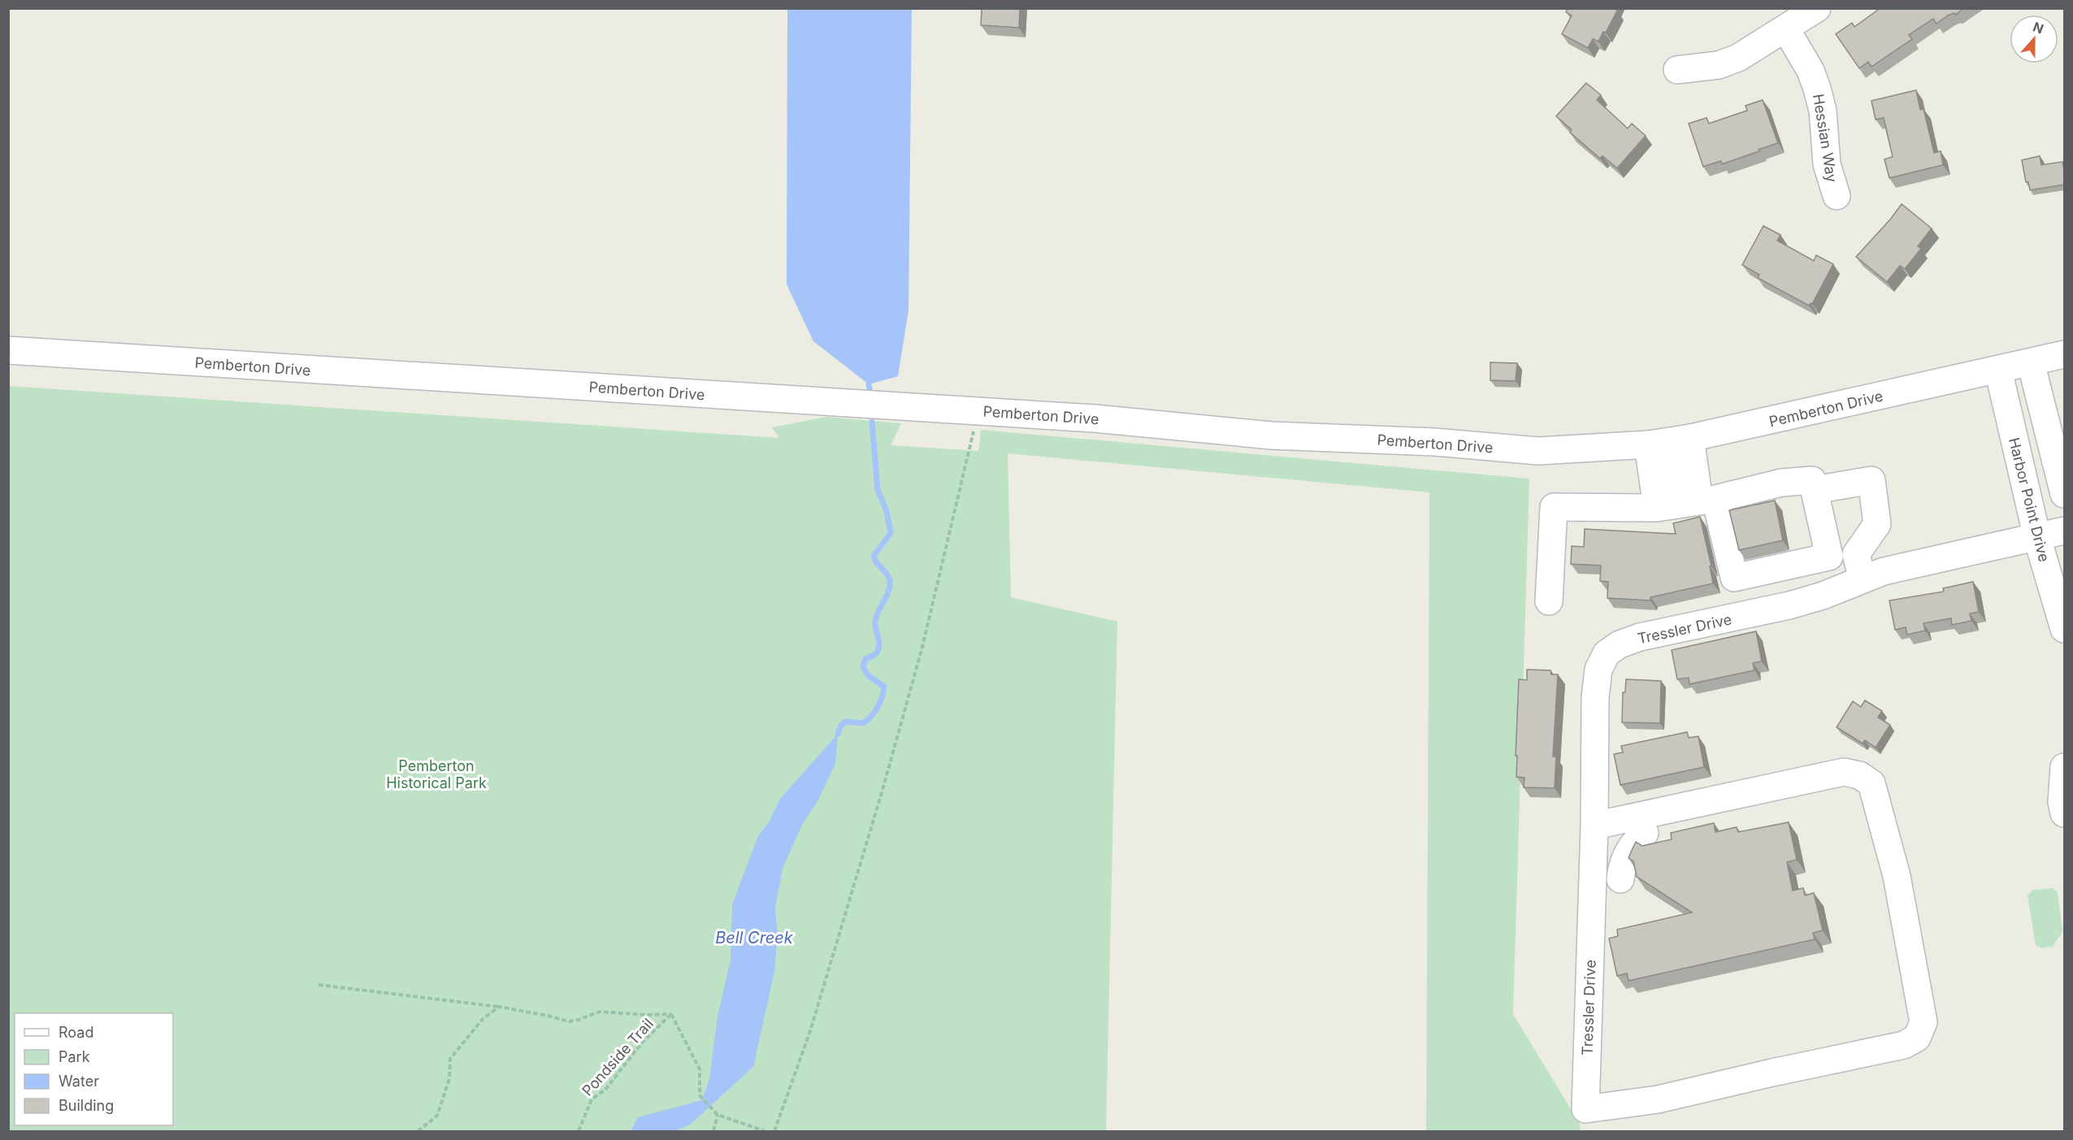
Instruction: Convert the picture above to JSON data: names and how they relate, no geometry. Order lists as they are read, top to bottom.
{
  "streets": {
    "street": [
      "Hessian Way",
      "Pemberton Drive",
      "Harbor Point Drive",
      "Tressler Drive"
    ],
    "path": ["Pondside Trail"]
  },
  "crossings": [
    ["Pemberton Drive", "Harbor Point Drive"],
    ["Harbor Point Drive", "Tressler Drive"]
  ],
  "water": ["Bell Creek"],
  "parks": ["Pemberton Historical Park"],
  "legend": [
    "Road",
    "Park",
    "Water",
    "Building"
  ],
  "north": "top"
}
